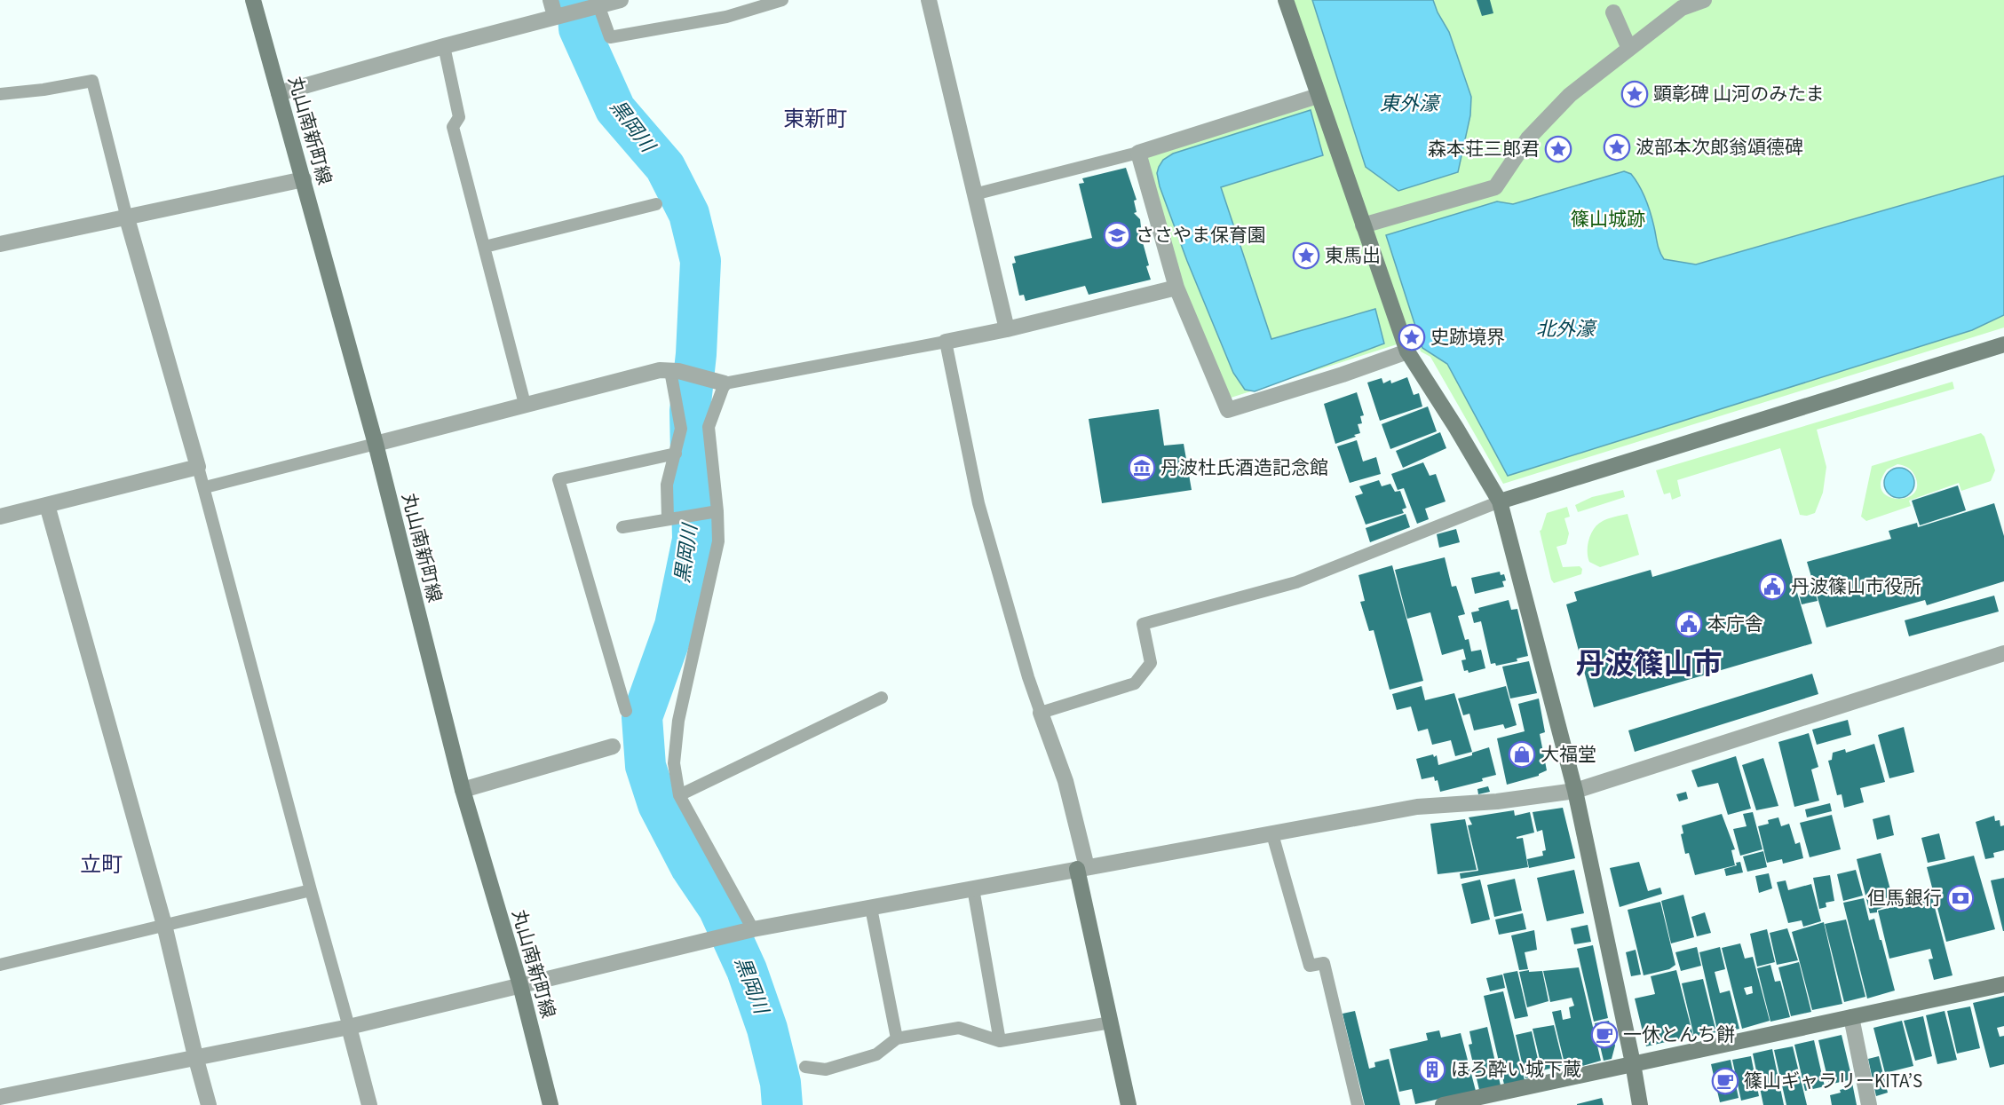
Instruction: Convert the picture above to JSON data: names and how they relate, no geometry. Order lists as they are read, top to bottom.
{
  "streets": {
    "street": ["丸山南新町線"]
  },
  "districts": ["東新町", "丹波篠山市", "立町"],
  "water": ["東外濠", "黒岡川", "北外濠"],
  "parks": ["篠山城跡"],
  "places": {
    "place": [
      "顕彰碑 山河のみたま",
      "波部本次郎翁頌德碑",
      "森本荘三郎君",
      "東馬出",
      "史跡境界"
    ],
    "school or university": ["ささやま保育園"],
    "museum": ["丹波杜氏酒造記念館"],
    "public building": ["丹波篠山市役所", "本庁舎"],
    "shop": ["大福堂"],
    "bank": ["但馬銀行"],
    "cafe": ["一休とんち餅", "篠山ギャラリーKITA’S"],
    "building": ["ほろ酔い城下蔵"]
  }
}
